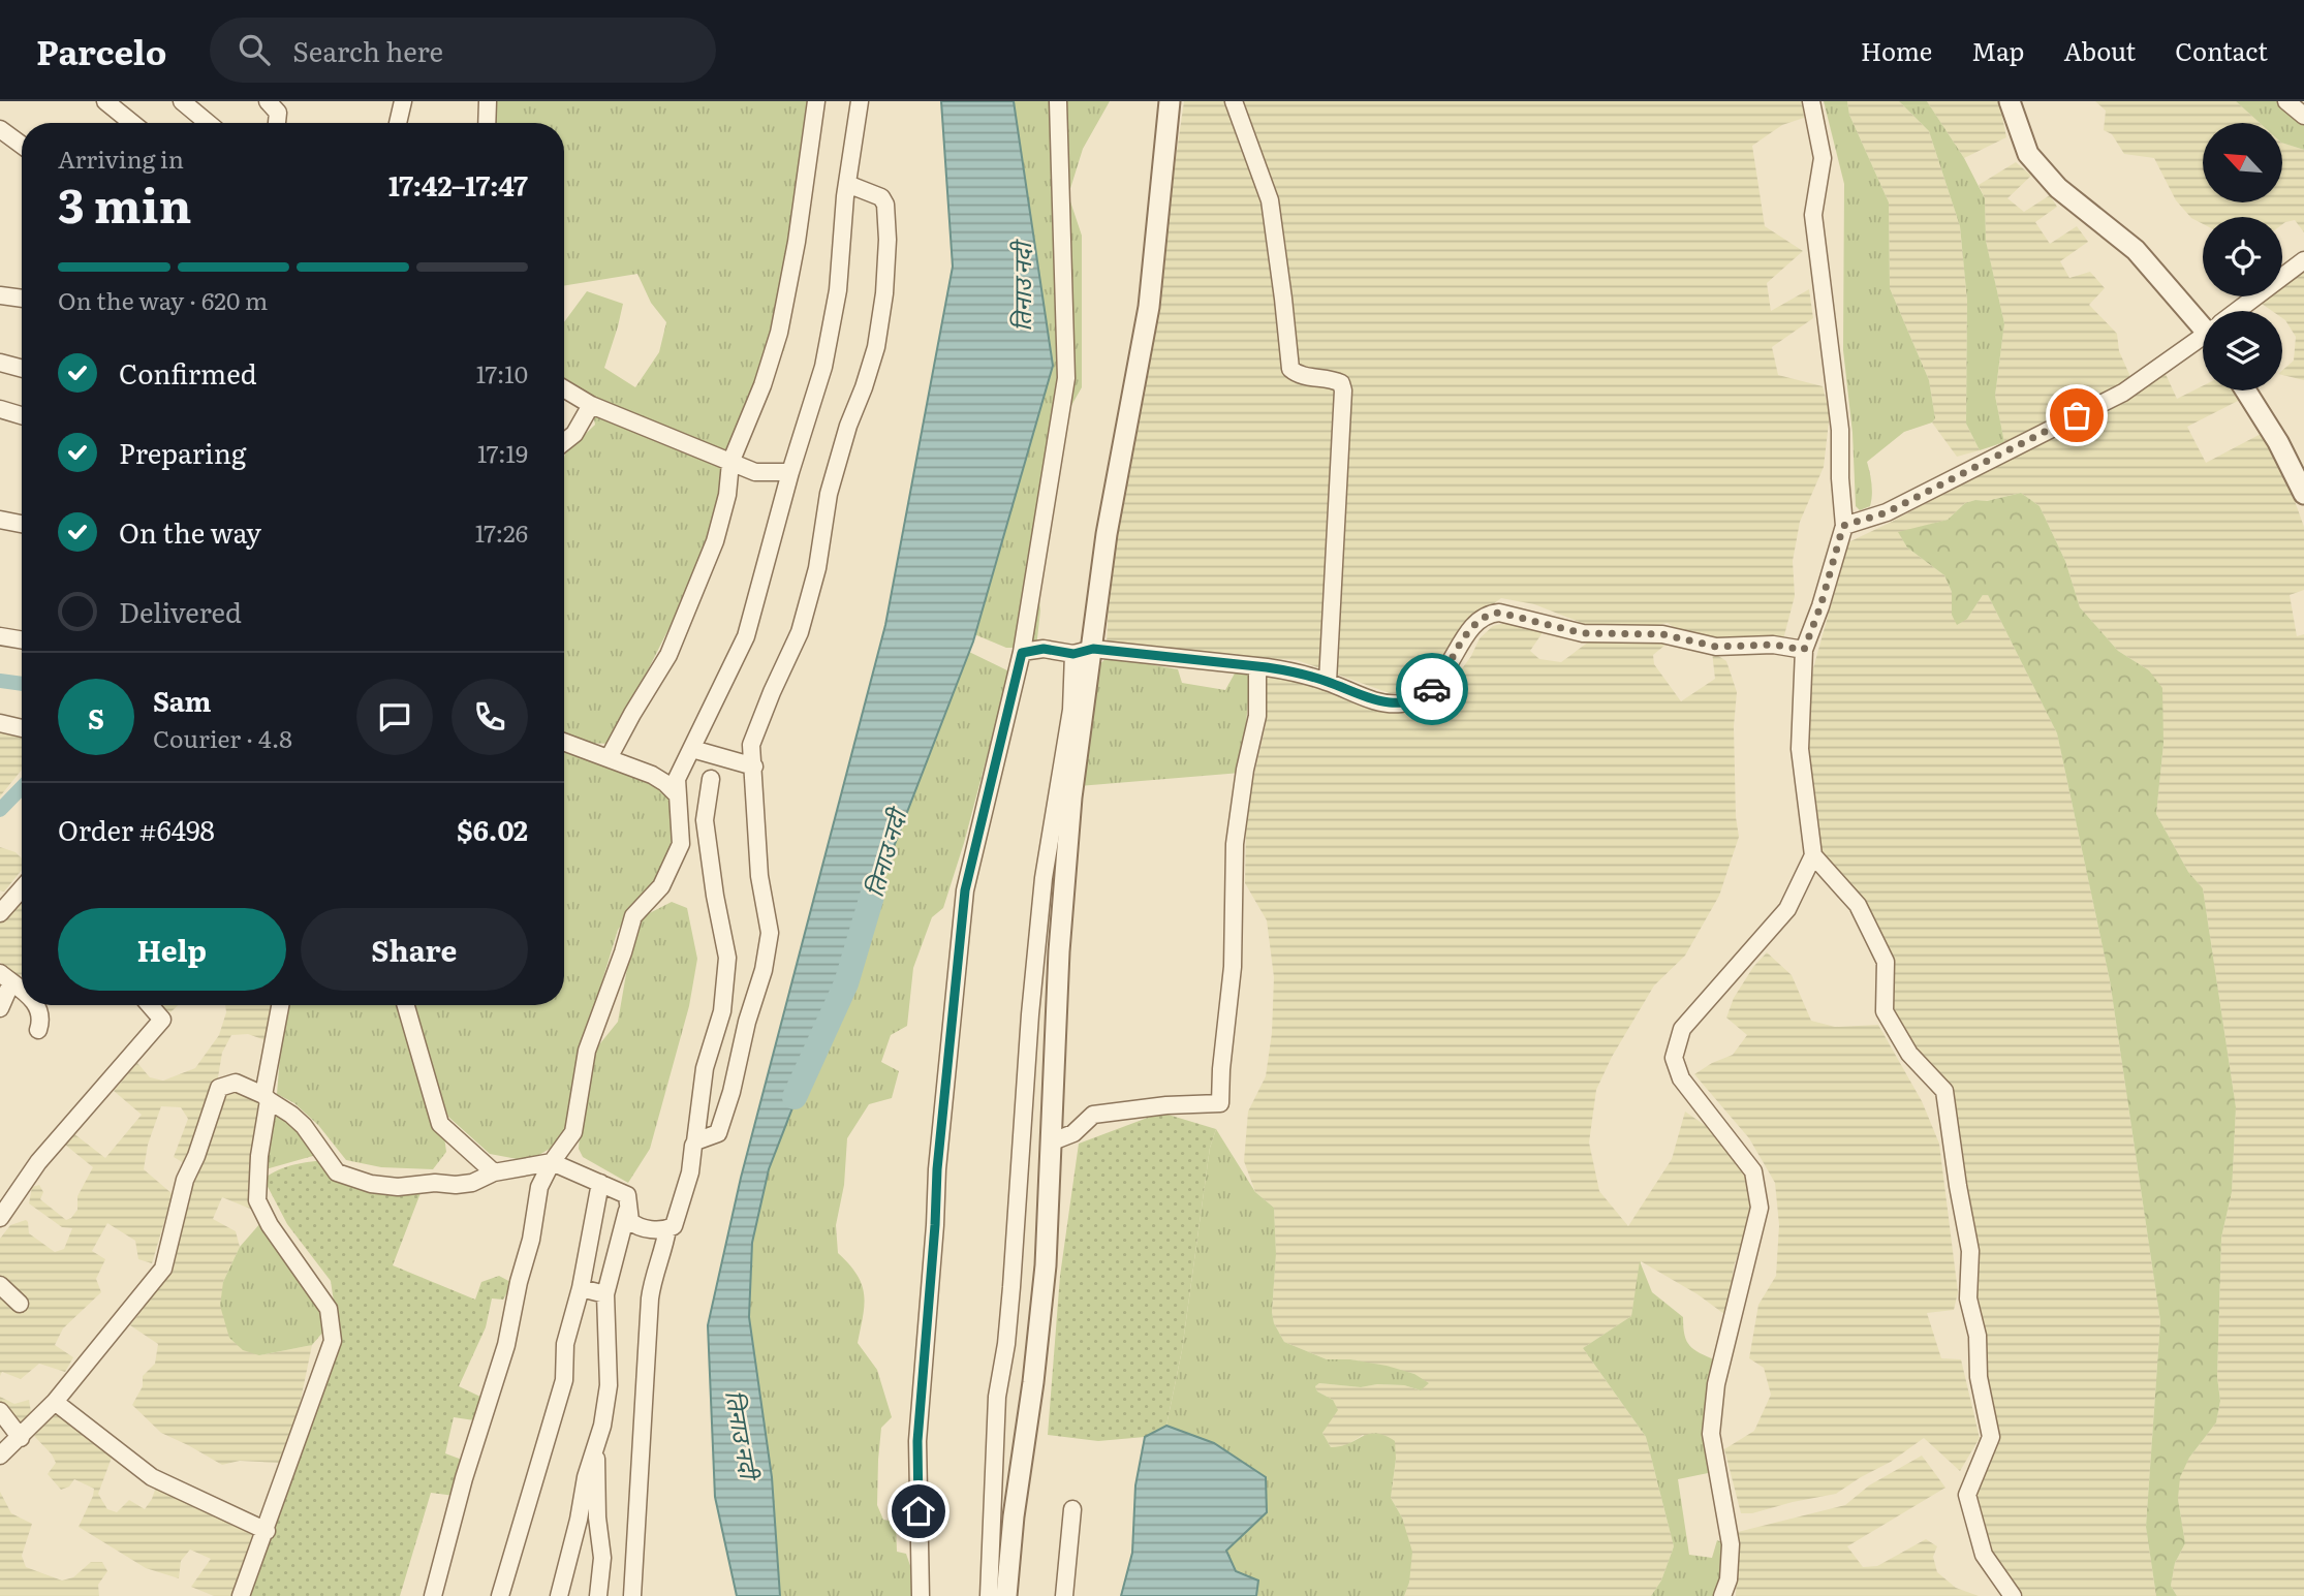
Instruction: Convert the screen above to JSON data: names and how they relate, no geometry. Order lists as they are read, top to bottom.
{
  "water": ["तिनाउ नदी"],
  "north": "top left",
  "page": {
    "header": "Parcelo",
    "search": "Search here",
    "nav": [
      "Home",
      "Map",
      "About",
      "Contact"
    ],
    "heading": ["3 min", "Arriving in", "17:42–17:47"],
    "panel": [
      "Sam",
      "Courier · 4.8",
      "Order #6498",
      "$6.02"
    ],
    "bar": "On the way · 620 m",
    "list": [
      ["Confirmed", "17:10"],
      ["Preparing", "17:19"],
      ["On the way", "17:26"],
      "Delivered"
    ],
    "round": "S",
    "buttons": ["Help", "Share"]
  }
}
